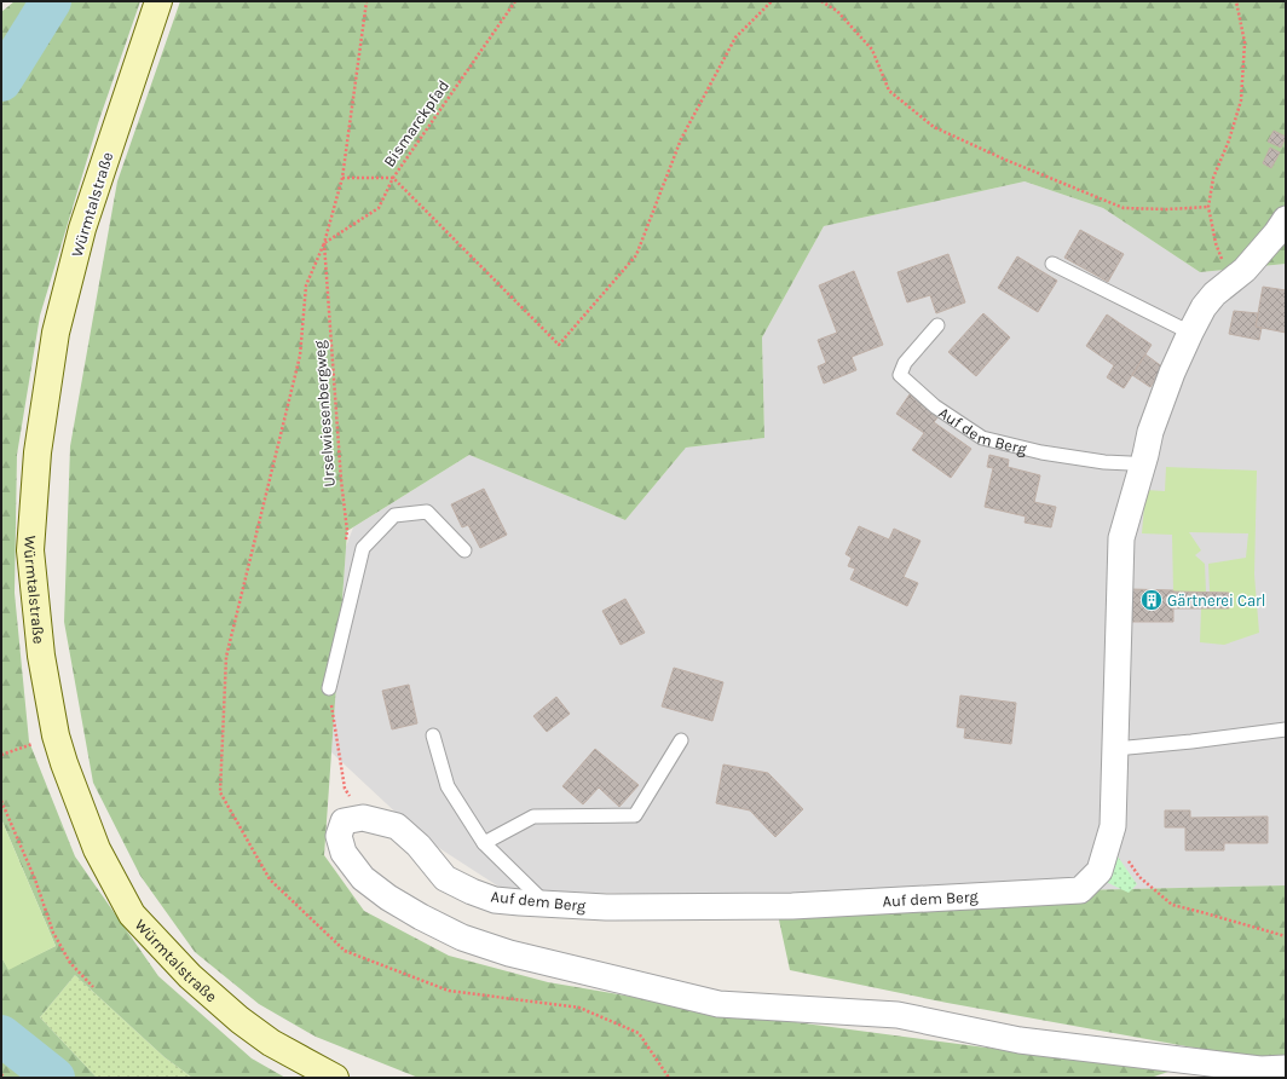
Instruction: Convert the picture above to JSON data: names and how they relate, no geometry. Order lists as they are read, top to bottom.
{
  "streets": {
    "main road": ["Würmtalstraße"],
    "street": ["Auf dem Berg"],
    "path": ["Bismarckpfad", "Urselwiesenbergweg"]
  },
  "crossings": [
    ["Bismarckpfad", "Urselwiesenbergweg"]
  ],
  "places": {
    "building": ["Gärtnerei Carl"]
  }
}
